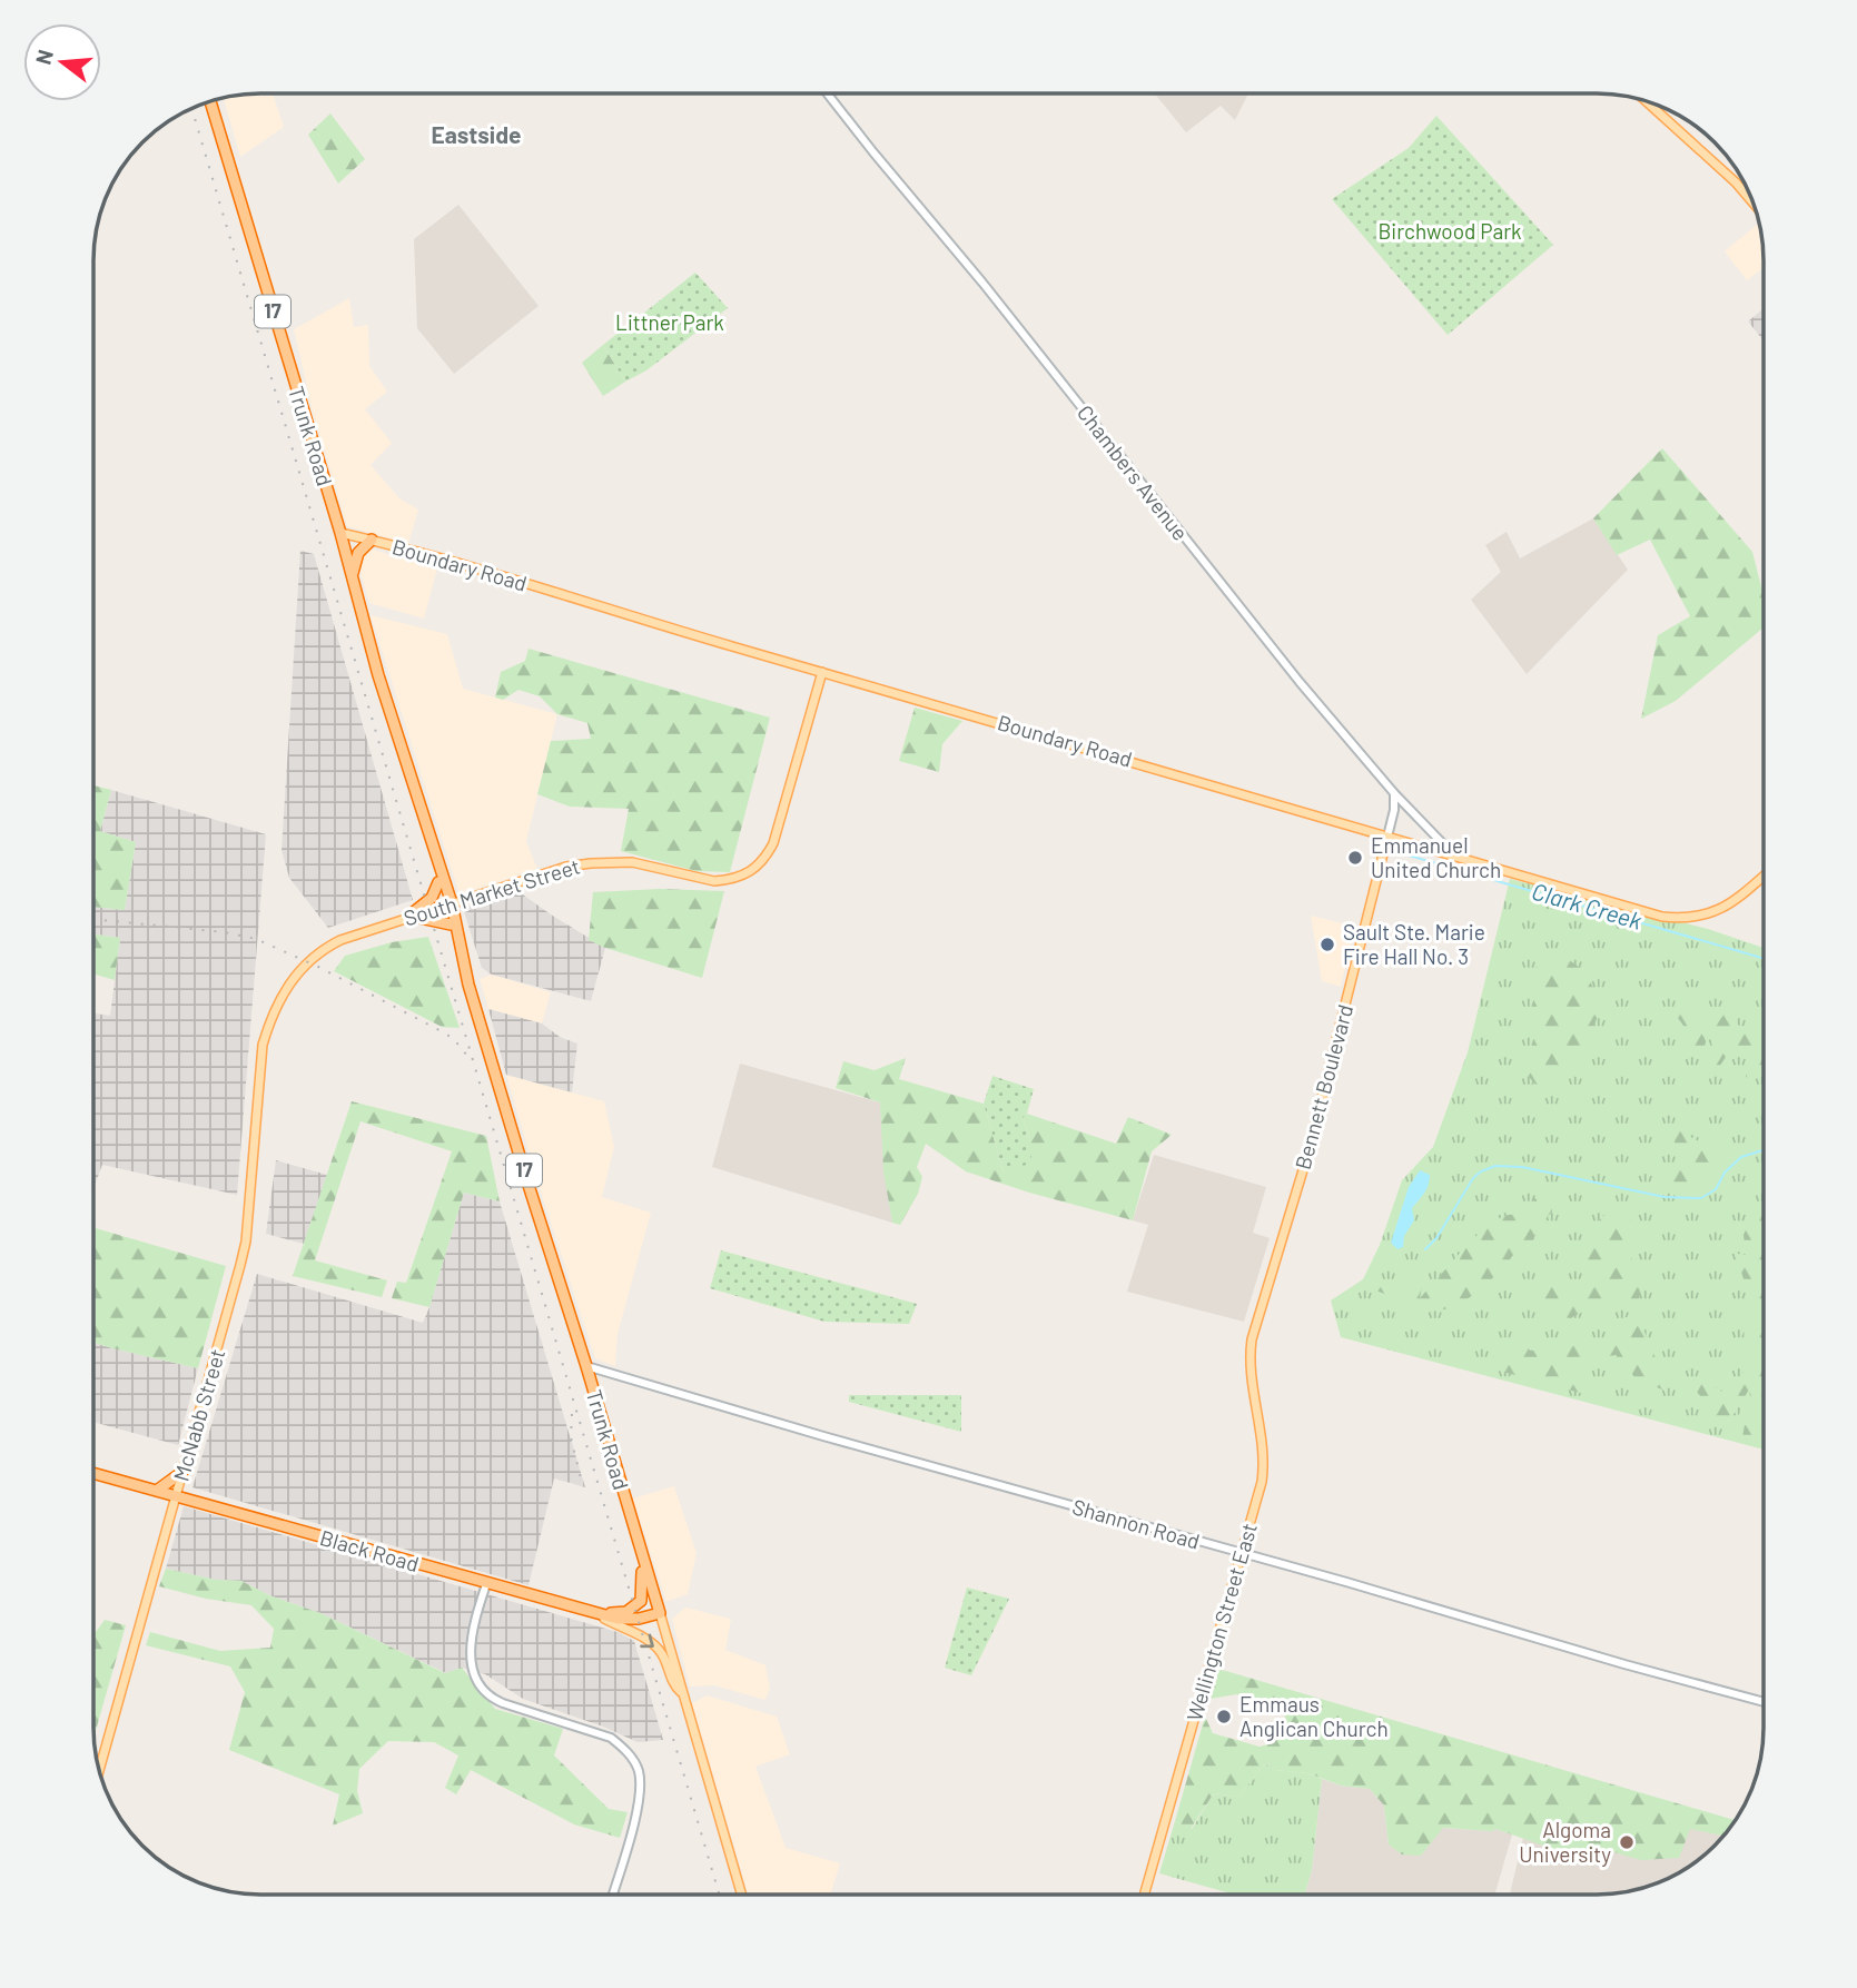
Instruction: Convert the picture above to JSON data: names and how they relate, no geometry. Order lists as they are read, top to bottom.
{
  "streets": {
    "highway": ["17", "Trunk Road", "Black Road"],
    "main road": [
      "Boundary Road",
      "South Market Street",
      "Bennett Boulevard",
      "McNabb Street",
      "Wellington Street East"
    ],
    "street": ["Chambers Avenue", "Shannon Road"]
  },
  "crossings": [
    ["Trunk Road", "Boundary Road"],
    ["Trunk Road", "South Market Street"],
    ["Trunk Road", "Shannon Road"],
    ["Trunk Road", "Black Road"],
    ["Chambers Avenue", "Boundary Road"],
    ["Chambers Avenue", "Bennett Boulevard"],
    ["Boundary Road", "South Market Street"],
    ["Boundary Road", "Bennett Boulevard"],
    ["South Market Street", "McNabb Street"],
    ["Bennett Boulevard", "Wellington Street East"],
    ["McNabb Street", "Black Road"],
    ["Shannon Road", "Wellington Street East"]
  ],
  "districts": ["Eastside"],
  "water": ["Clark Creek"],
  "parks": ["Birchwood Park", "Littner Park"],
  "places": [
    "Emmanuel United Church",
    "Sault Ste. Marie Fire Hall No. 3",
    "Emmaus Anglican Church",
    "Algoma University"
  ],
  "north": "left"
}
